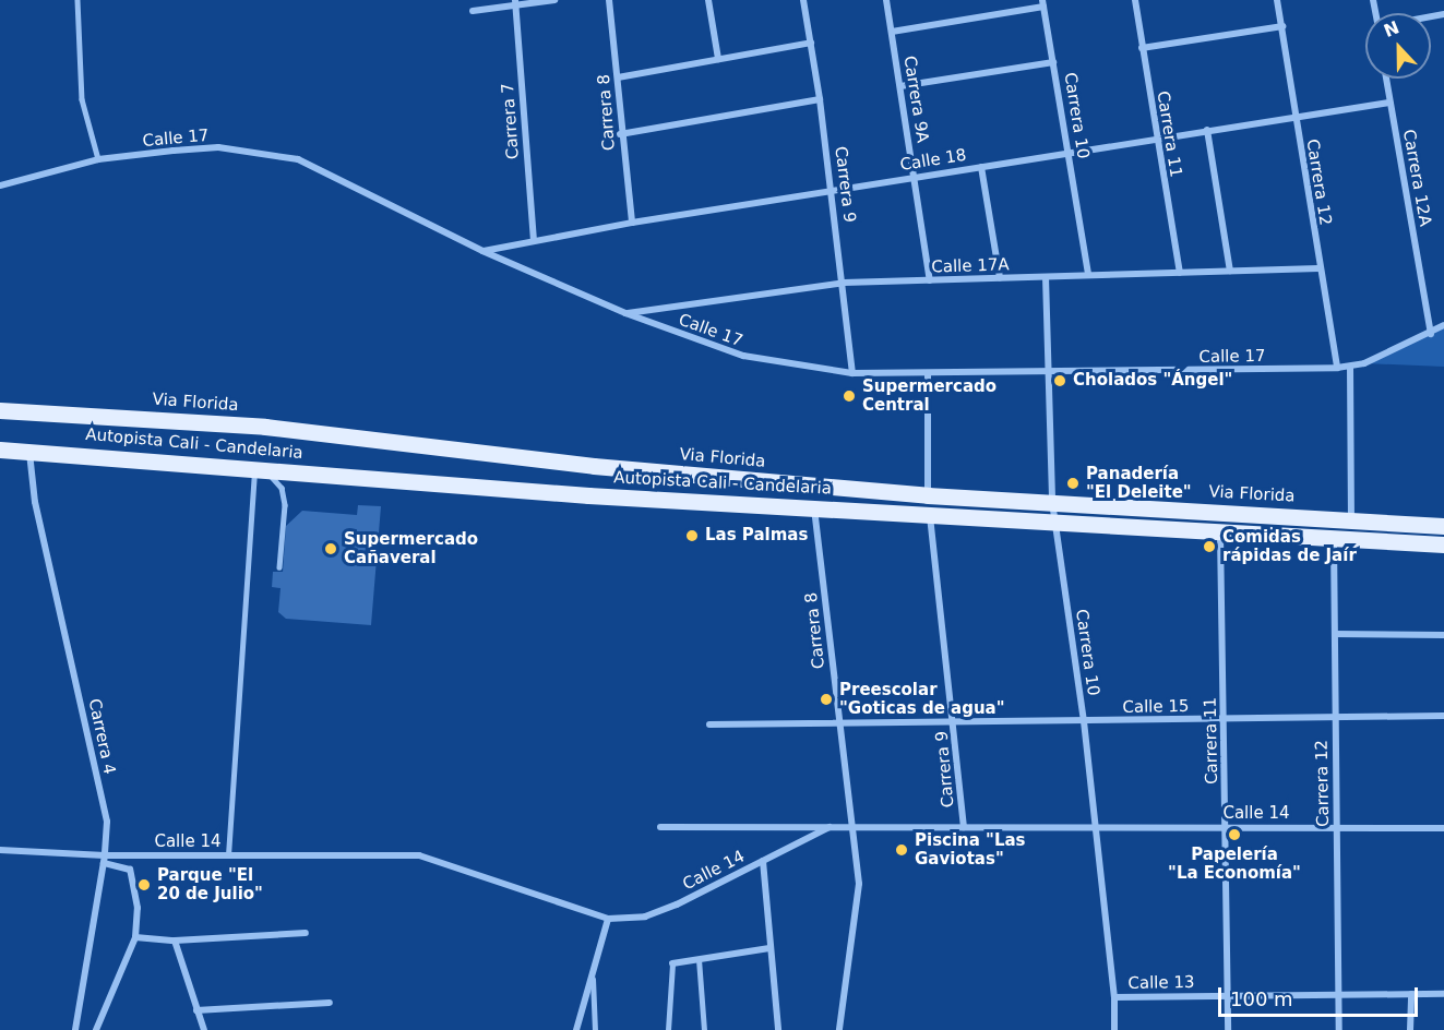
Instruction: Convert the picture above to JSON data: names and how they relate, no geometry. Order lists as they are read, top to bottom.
{
  "streets": {
    "main road": ["Via Florida", "Autopista Cali - Candelaria"],
    "street": [
      "Carrera 9A",
      "Carrera 8",
      "Carrera 10",
      "Carrera 7",
      "Carrera 11",
      "Calle 17",
      "Calle 18",
      "Carrera 12A",
      "Carrera 12",
      "Carrera 9",
      "Calle 17A",
      "Calle 15",
      "Carrera 4",
      "Calle 14",
      "Calle 13"
    ]
  },
  "crossings": [
    ["Carrera 9A", "Calle 18"],
    ["Carrera 9A", "Calle 17A"],
    ["Carrera 8", "Calle 18"],
    ["Carrera 8", "Autopista Cali - Candelaria"],
    ["Carrera 8", "Calle 15"],
    ["Carrera 8", "Calle 14"],
    ["Carrera 10", "Calle 17"],
    ["Carrera 10", "Calle 18"],
    ["Carrera 10", "Calle 17A"],
    ["Carrera 10", "Via Florida"],
    ["Carrera 10", "Autopista Cali - Candelaria"],
    ["Carrera 10", "Calle 15"],
    ["Carrera 10", "Calle 14"],
    ["Carrera 10", "Calle 13"],
    ["Carrera 7", "Calle 18"],
    ["Carrera 11", "Calle 18"],
    ["Carrera 11", "Calle 17A"],
    ["Carrera 11", "Autopista Cali - Candelaria"],
    ["Carrera 11", "Calle 15"],
    ["Carrera 11", "Calle 14"],
    ["Carrera 11", "Calle 13"],
    ["Calle 17", "Calle 18"],
    ["Calle 17", "Carrera 12A"],
    ["Calle 17", "Carrera 12"],
    ["Calle 17", "Carrera 9"],
    ["Calle 17", "Calle 17A"],
    ["Calle 18", "Carrera 12A"],
    ["Calle 18", "Carrera 12"],
    ["Calle 18", "Carrera 9"],
    ["Carrera 12", "Calle 17A"],
    ["Carrera 12", "Autopista Cali - Candelaria"],
    ["Carrera 12", "Calle 15"],
    ["Carrera 12", "Calle 14"],
    ["Carrera 12", "Calle 13"],
    ["Carrera 9", "Calle 17A"],
    ["Carrera 9", "Autopista Cali - Candelaria"],
    ["Carrera 9", "Calle 15"],
    ["Carrera 9", "Calle 14"],
    ["Autopista Cali - Candelaria", "Carrera 4"],
    ["Carrera 4", "Calle 14"]
  ],
  "places": [
    "Cholados \"Ángel\"",
    "Supermercado Central",
    "Panadería \"El Deleite\"",
    "Las Palmas",
    "Comidas rápidas de Jaír",
    "Supermercado Cañaveral",
    "Preescolar \"Goticas de agua\"",
    "Papelería \"La Economía\"",
    "Piscina \"Las Gaviotas\"",
    "Parque \"El 20 de Julio\""
  ],
  "scale_bar": "100 m",
  "north": "top"
}
